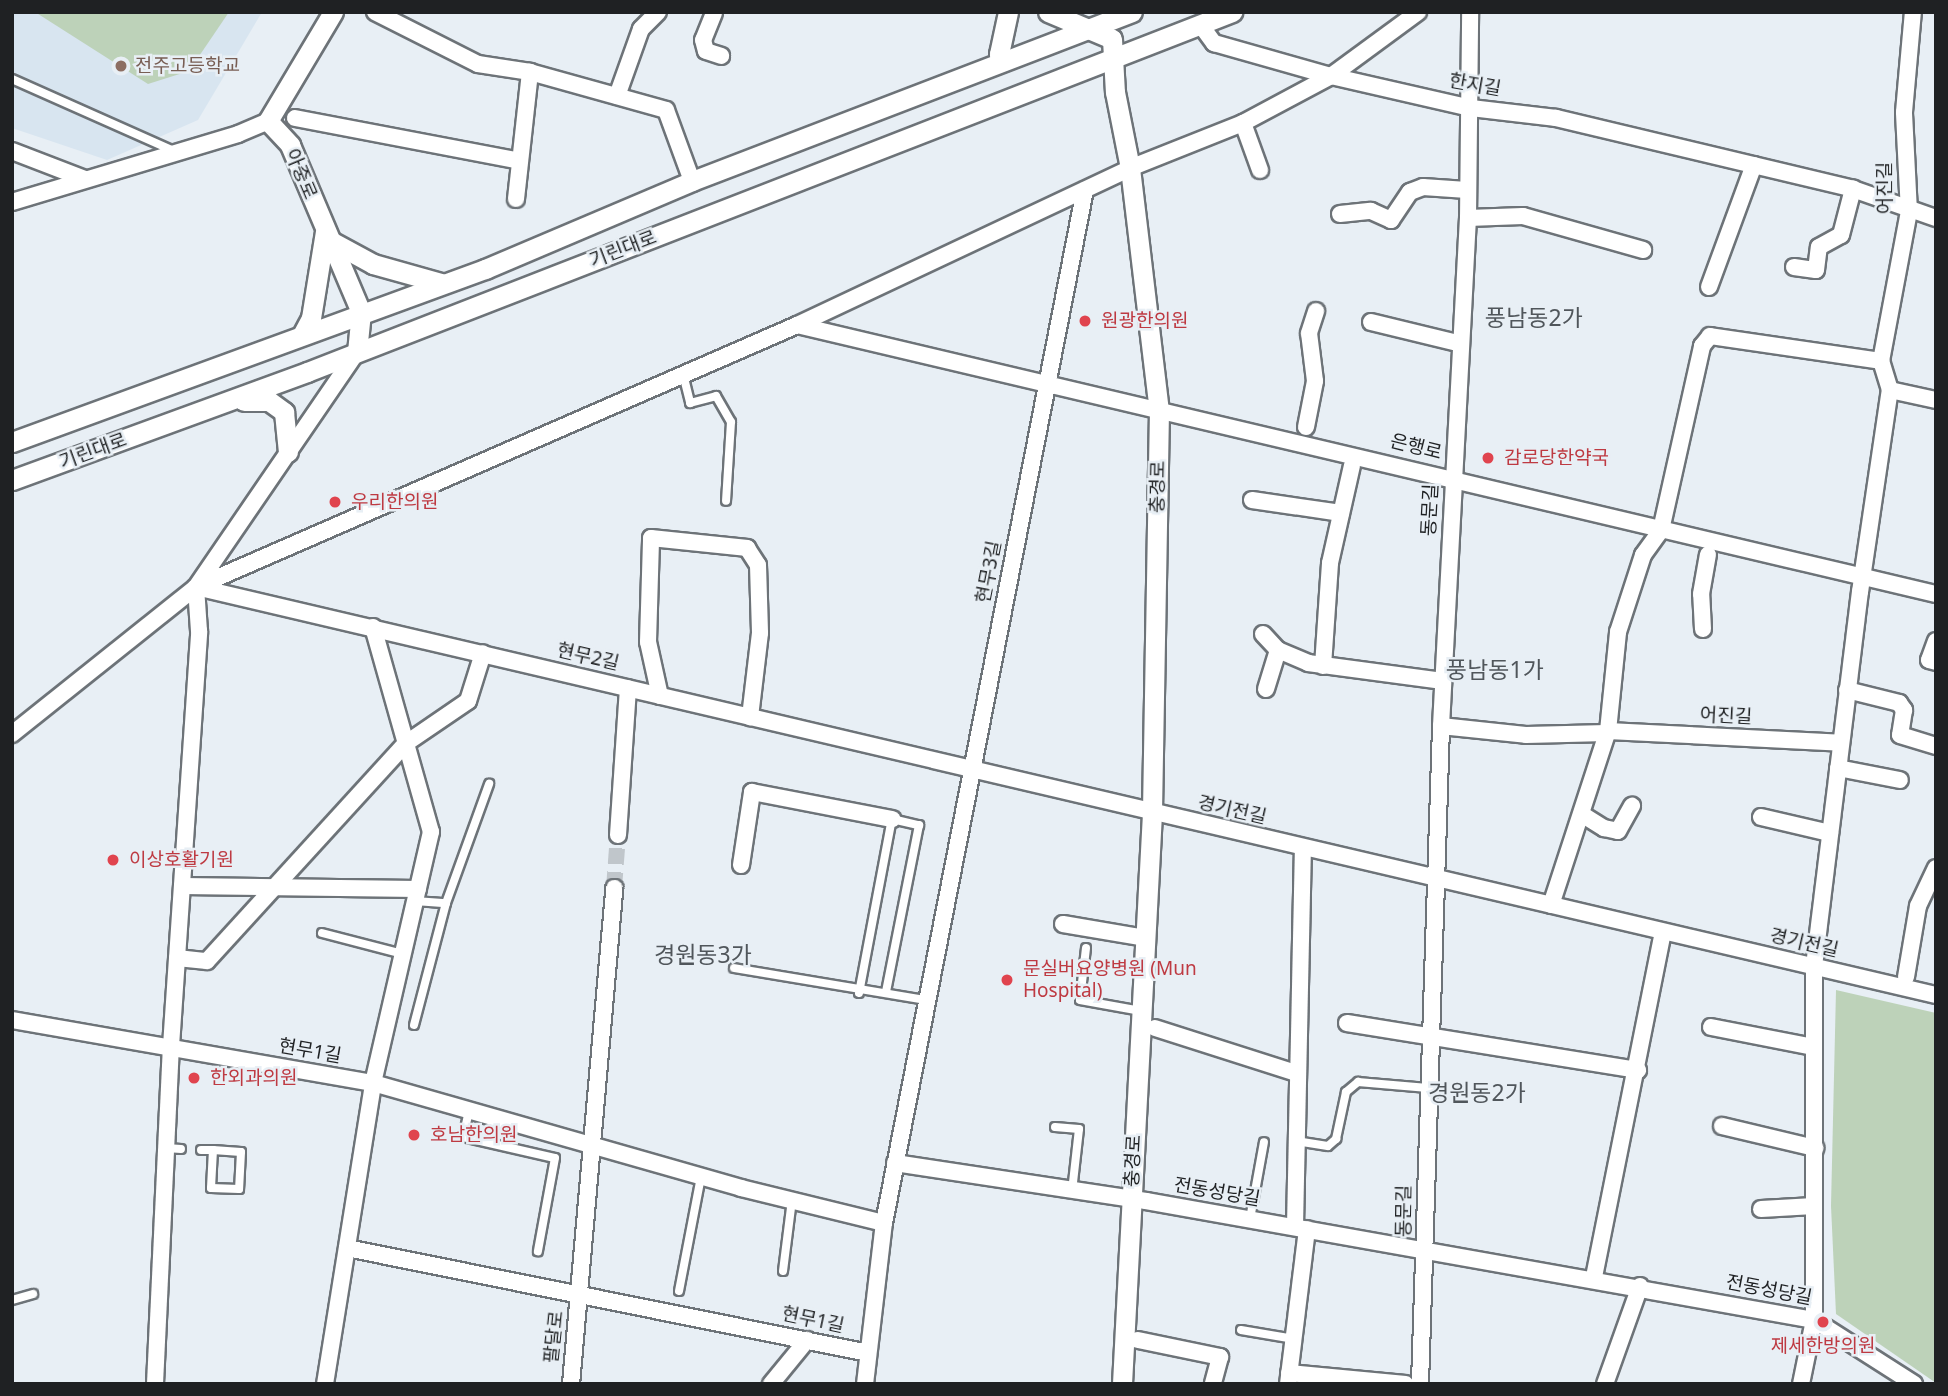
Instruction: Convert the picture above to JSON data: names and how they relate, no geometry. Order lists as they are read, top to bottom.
{
  "streets": {
    "street": [
      "한지길",
      "아중로",
      "어진길",
      "기린대로",
      "은행로",
      "충경로",
      "동문길",
      "현무3길",
      "현무2길",
      "경기전길",
      "현무1길",
      "전동성당길",
      "팔달로"
    ]
  },
  "crossings": [
    ["한지길", "어진길"],
    ["한지길", "기린대로"],
    ["한지길", "동문길"],
    ["아중로", "기린대로"],
    ["어진길", "은행로"],
    ["어진길", "경기전길"],
    ["어진길", "전동성당길"],
    ["기린대로", "충경로"],
    ["은행로", "충경로"],
    ["은행로", "동문길"],
    ["충경로", "현무2길"],
    ["충경로", "경기전길"],
    ["충경로", "전동성당길"],
    ["동문길", "경기전길"],
    ["동문길", "전동성당길"],
    ["현무3길", "현무2길"],
    ["현무2길", "경기전길"],
    ["현무1길", "팔달로"]
  ],
  "districts": [
    "풍남동2가",
    "풍남동1가",
    "경원동3가",
    "경원동2가"
  ],
  "places": [
    "전주고등학교",
    "원광한의원",
    "감로당한약국",
    "우리한의원",
    "이상호활기원",
    "문실버요양병원 (Mun Hospital)",
    "한외과의원",
    "호남한의원",
    "제세한방의원"
  ]
}
